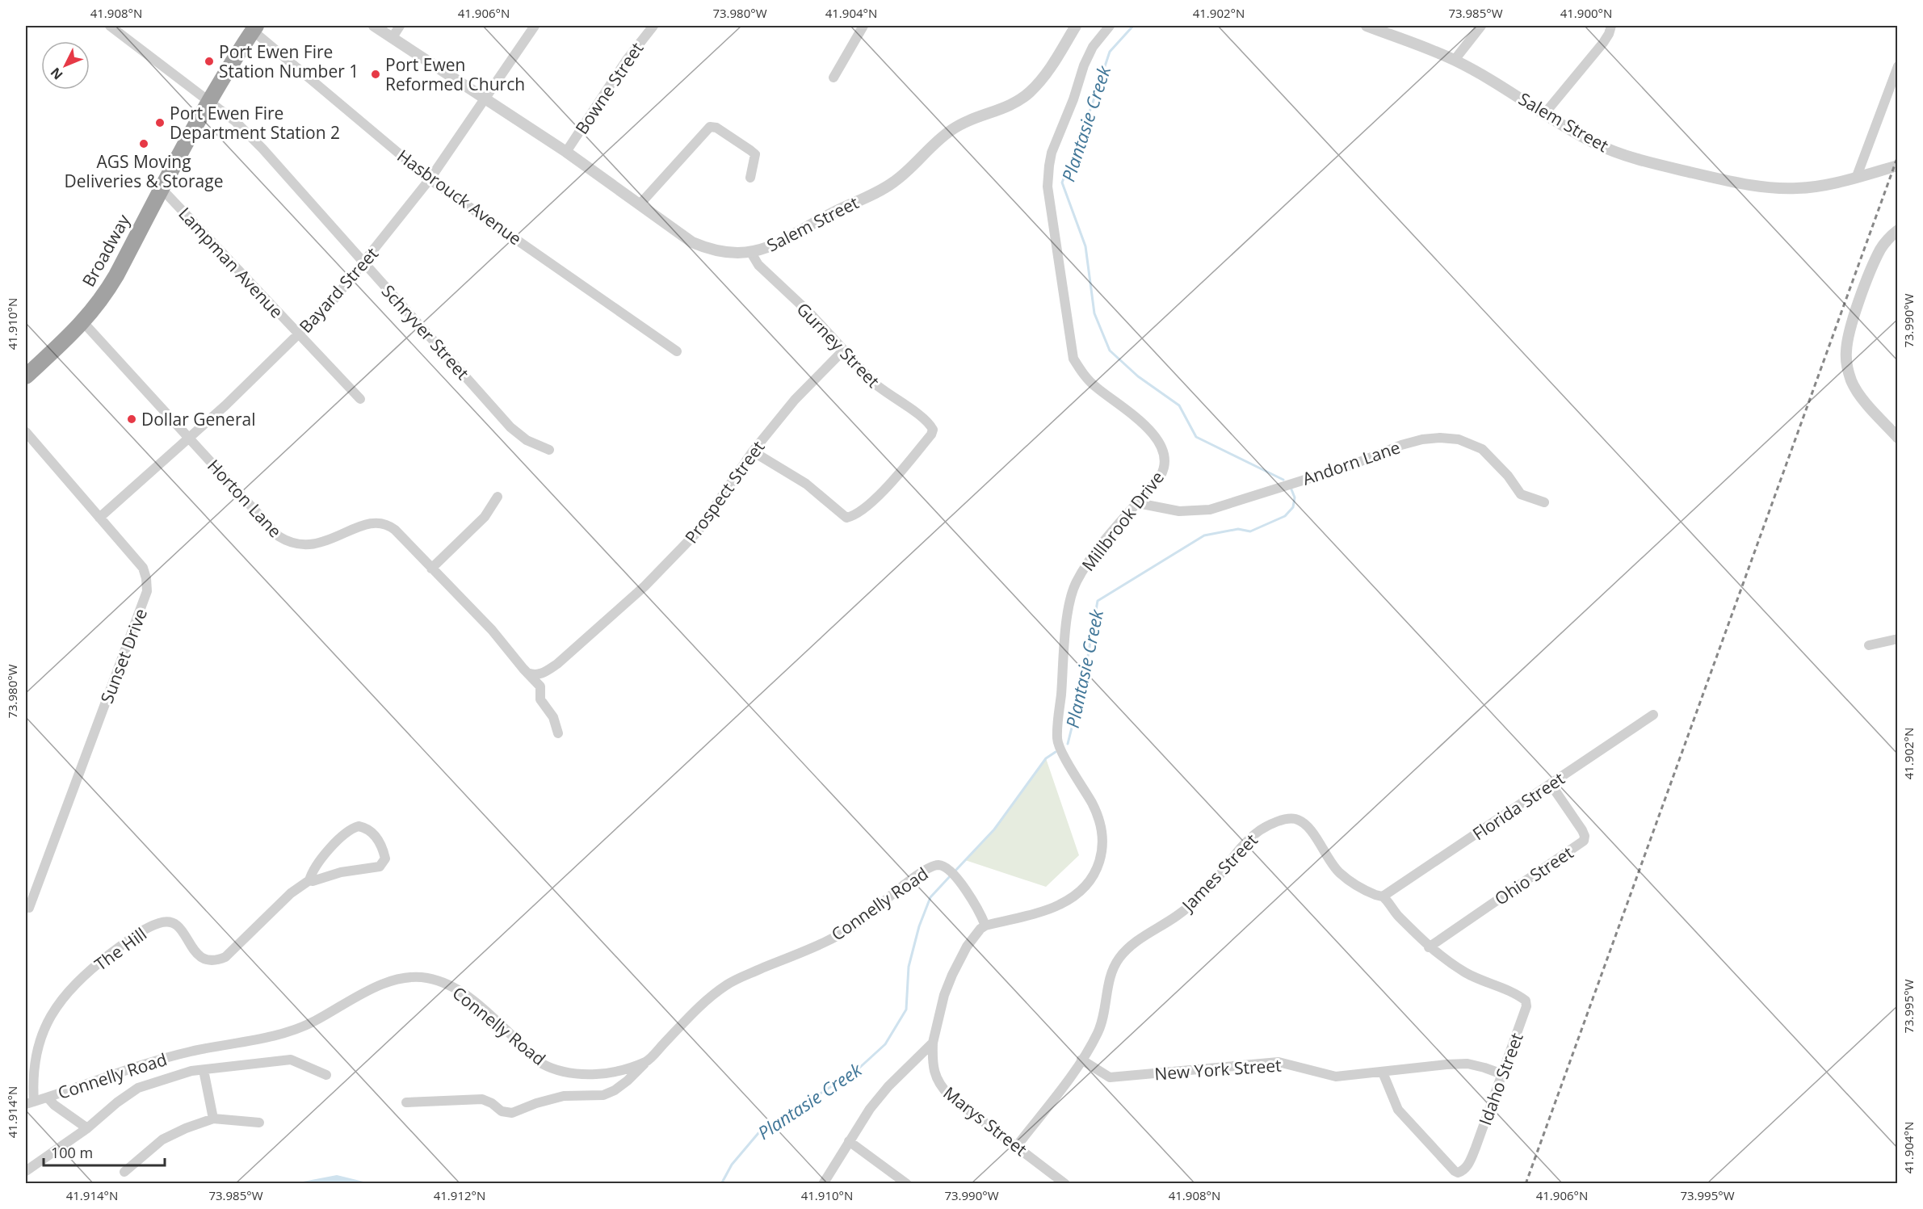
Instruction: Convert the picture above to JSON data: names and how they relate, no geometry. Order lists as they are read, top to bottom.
{
  "streets": {
    "highway": ["Broadway"],
    "street": [
      "Bowne Street",
      "Salem Street",
      "Hasbrouck Avenue",
      "Lampman Avenue",
      "Bayard Street",
      "Schryver Street",
      "Gurney Street",
      "Andorn Lane",
      "Prospect Street",
      "Horton Lane",
      "Millbrook Drive",
      "Sunset Drive",
      "Florida Street",
      "James Street",
      "Ohio Street",
      "Connelly Road",
      "The Hill",
      "New York Street",
      "Idaho Street",
      "Marys Street"
    ]
  },
  "crossings": [
    ["Bowne Street", "Salem Street"],
    ["Salem Street", "Bayard Street"],
    ["Salem Street", "Gurney Street"],
    ["Hasbrouck Avenue", "Broadway"],
    ["Hasbrouck Avenue", "Bayard Street"],
    ["Broadway", "Lampman Avenue"],
    ["Broadway", "Schryver Street"],
    ["Broadway", "Horton Lane"],
    ["Lampman Avenue", "Bayard Street"],
    ["Bayard Street", "Schryver Street"],
    ["Bayard Street", "Horton Lane"],
    ["Bayard Street", "Sunset Drive"],
    ["Gurney Street", "Prospect Street"],
    ["Andorn Lane", "Millbrook Drive"],
    ["Prospect Street", "Horton Lane"],
    ["Millbrook Drive", "Connelly Road"],
    ["Millbrook Drive", "Marys Street"],
    ["Florida Street", "James Street"],
    ["Florida Street", "Ohio Street"],
    ["James Street", "Ohio Street"],
    ["James Street", "New York Street"],
    ["James Street", "Idaho Street"],
    ["James Street", "Marys Street"],
    ["Connelly Road", "The Hill"],
    ["Connelly Road", "Marys Street"],
    ["New York Street", "Idaho Street"]
  ],
  "water": ["Plantasie Creek"],
  "places": [
    "Port Ewen Fire Station Number 1",
    "Port Ewen Reformed Church",
    "Port Ewen Fire Department Station 2",
    "AGS Moving Deliveries & Storage",
    "Dollar General"
  ],
  "scale_bar": "100 m",
  "north": "bottom left",
  "coordinates": [
    "41.908°N",
    "41.906°N",
    "73.980°W",
    "41.904°N",
    "41.902°N",
    "73.985°W",
    "41.900°N",
    "73.990°W",
    "41.910°N",
    "73.995°W",
    "41.914°N",
    "41.912°N"
  ]
}
